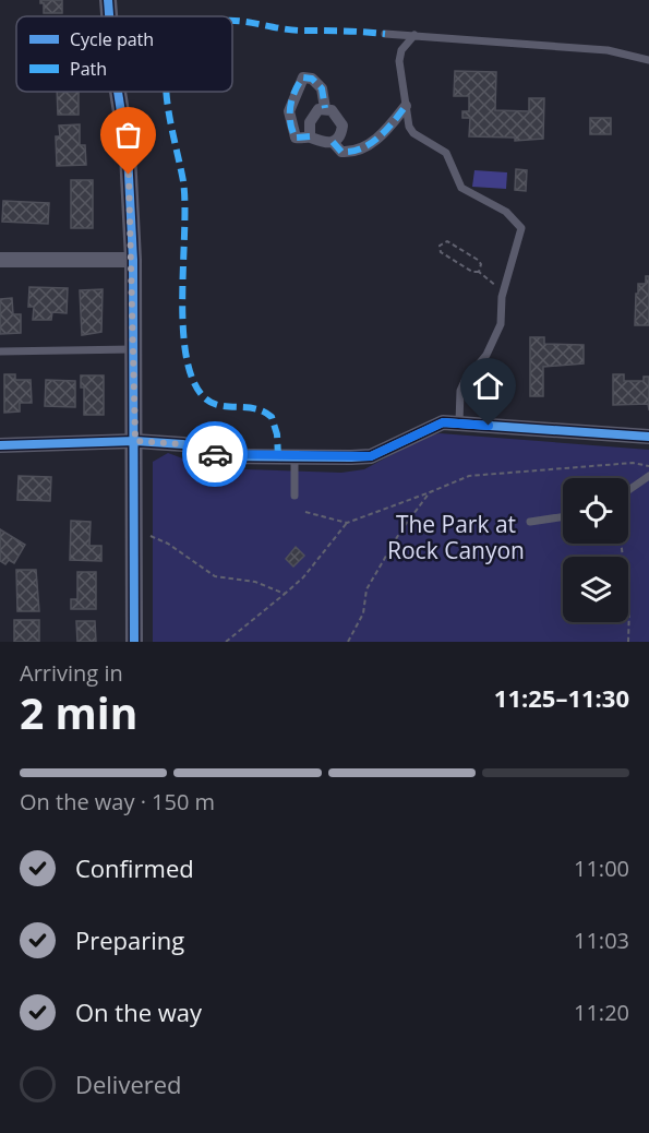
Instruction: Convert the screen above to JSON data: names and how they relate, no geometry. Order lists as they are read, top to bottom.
{
  "parks": ["The Park at Rock Canyon"],
  "legend": ["Cycle path", "Path"],
  "page": {
    "heading": ["2 min", "Arriving in", "11:25–11:30"],
    "bar": "On the way · 150 m",
    "list": [
      ["Confirmed", "11:00"],
      ["Preparing", "11:03"],
      ["On the way", "11:20"],
      "Delivered"
    ]
  }
}
